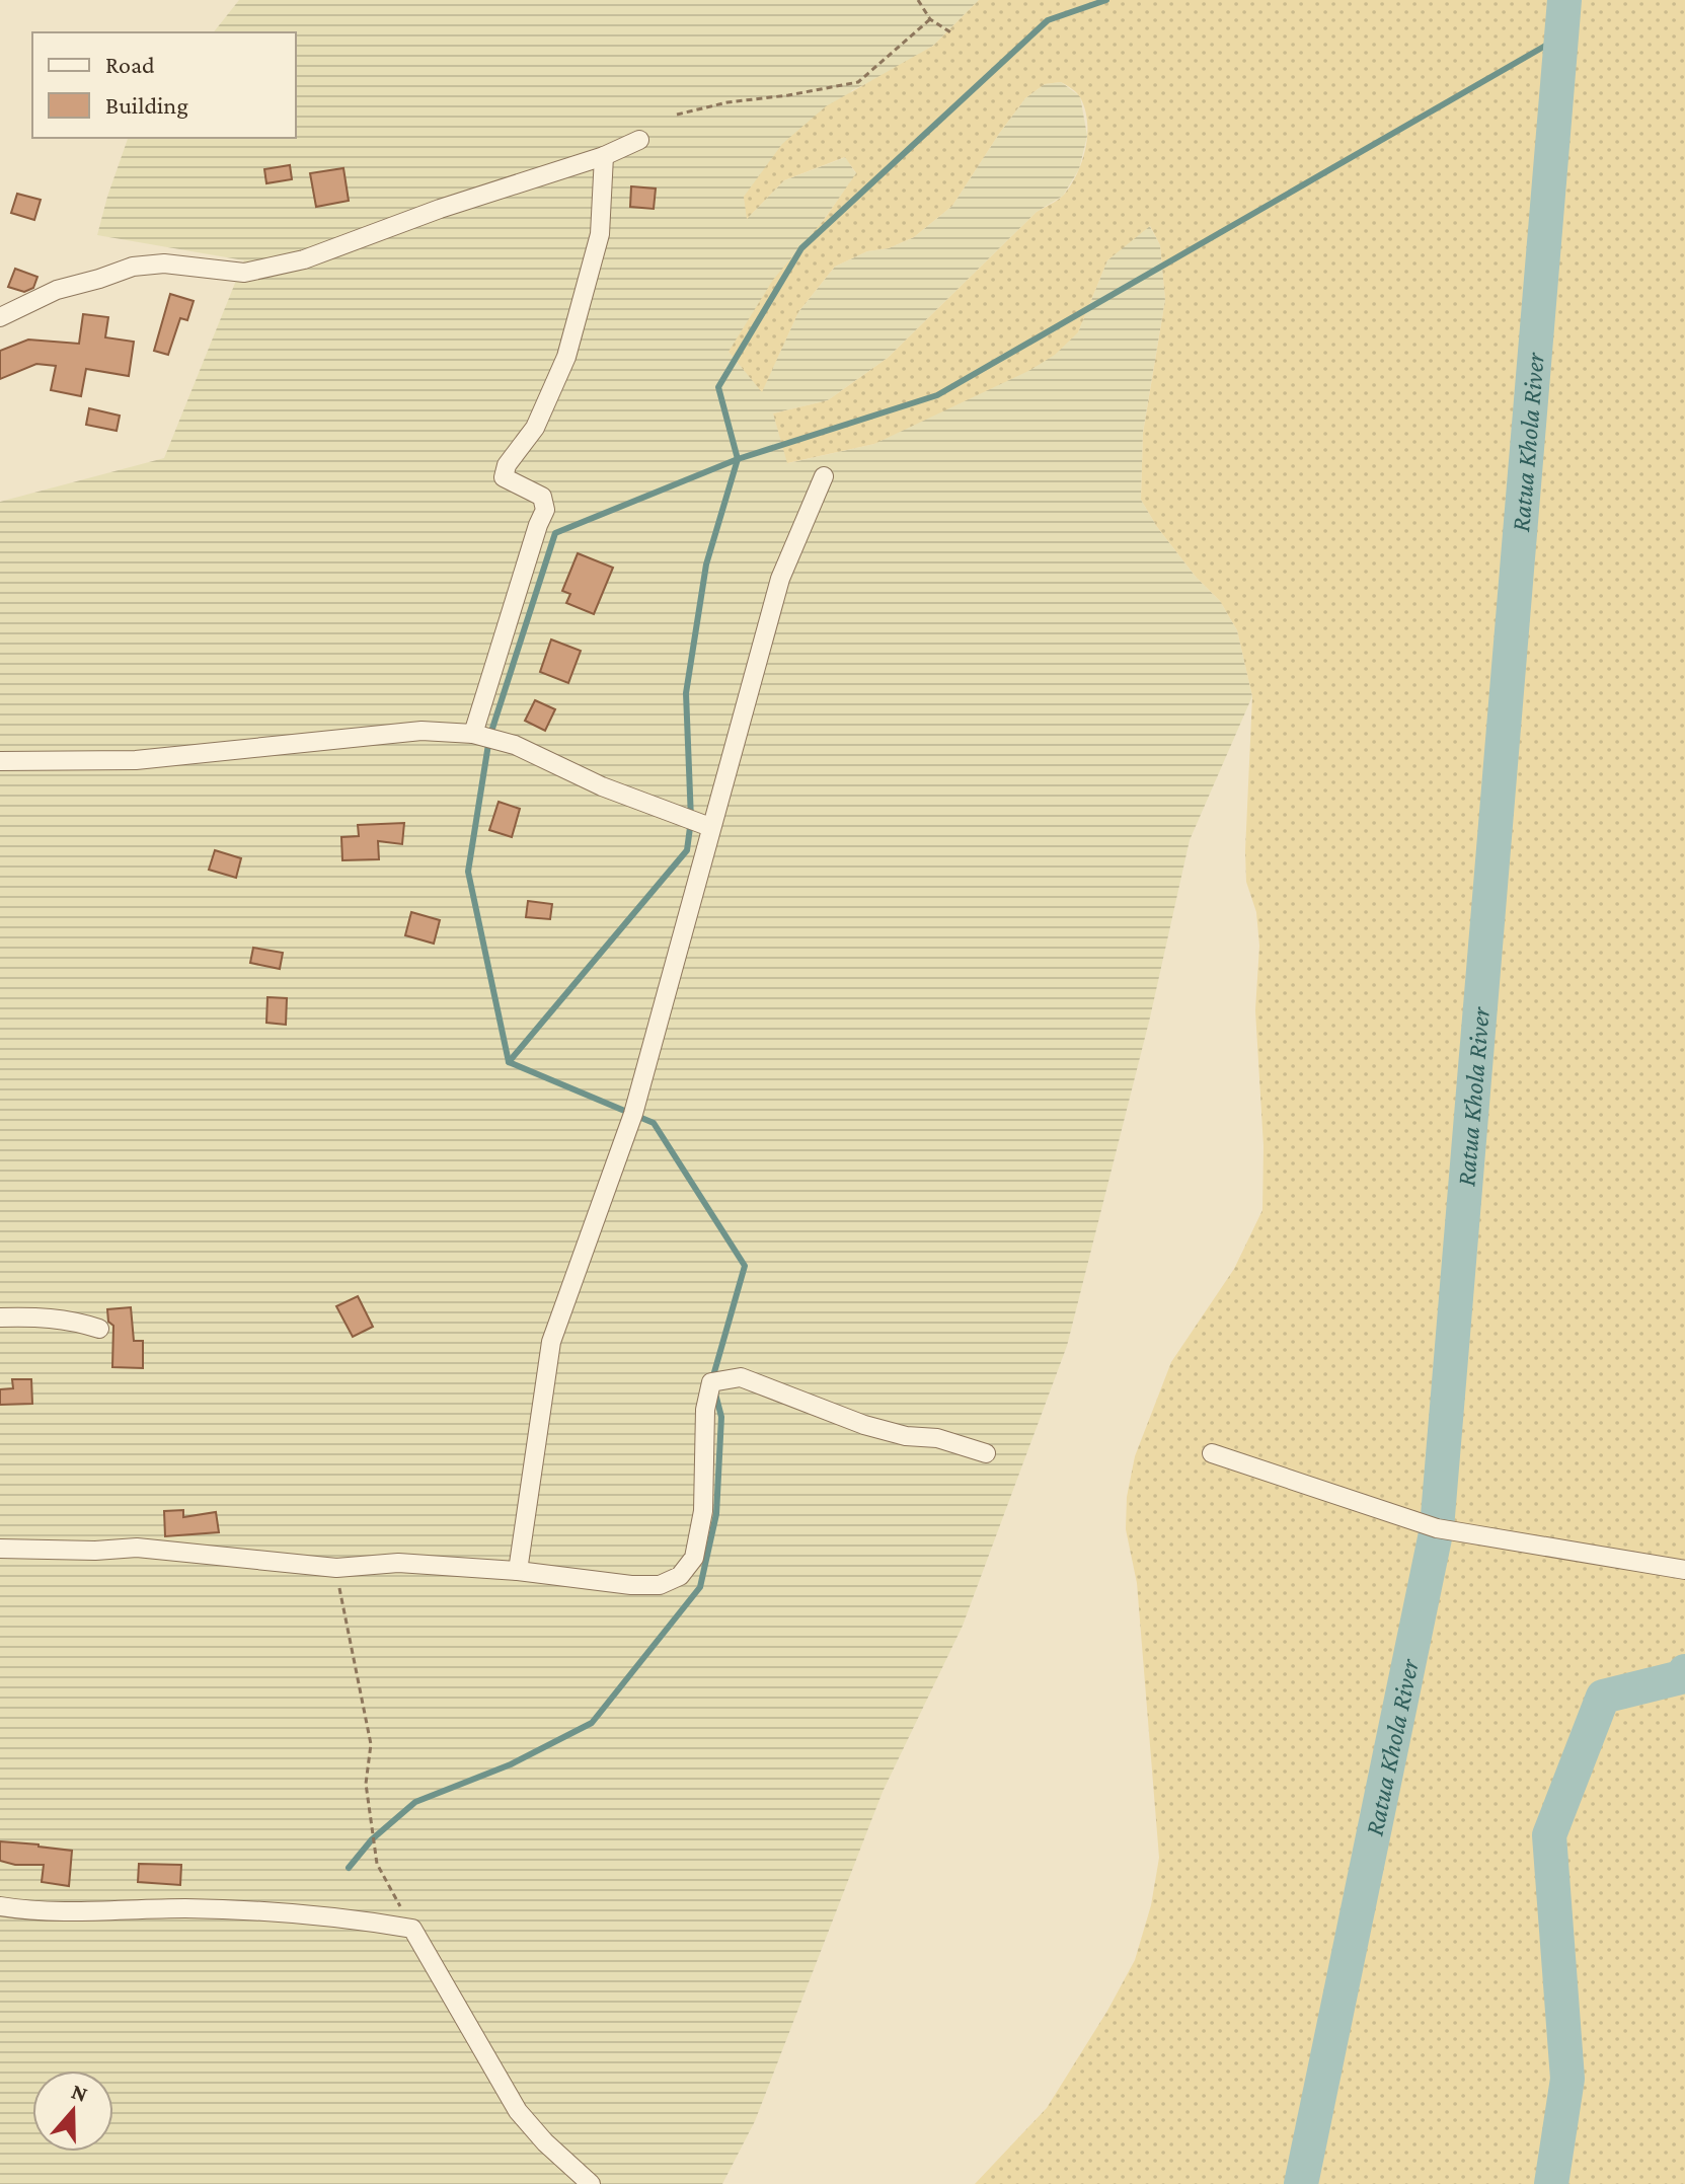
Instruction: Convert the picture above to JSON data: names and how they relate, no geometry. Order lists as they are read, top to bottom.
{
  "water": ["Ratua Khola River"],
  "legend": ["Road", "Building"],
  "north": "top"
}
